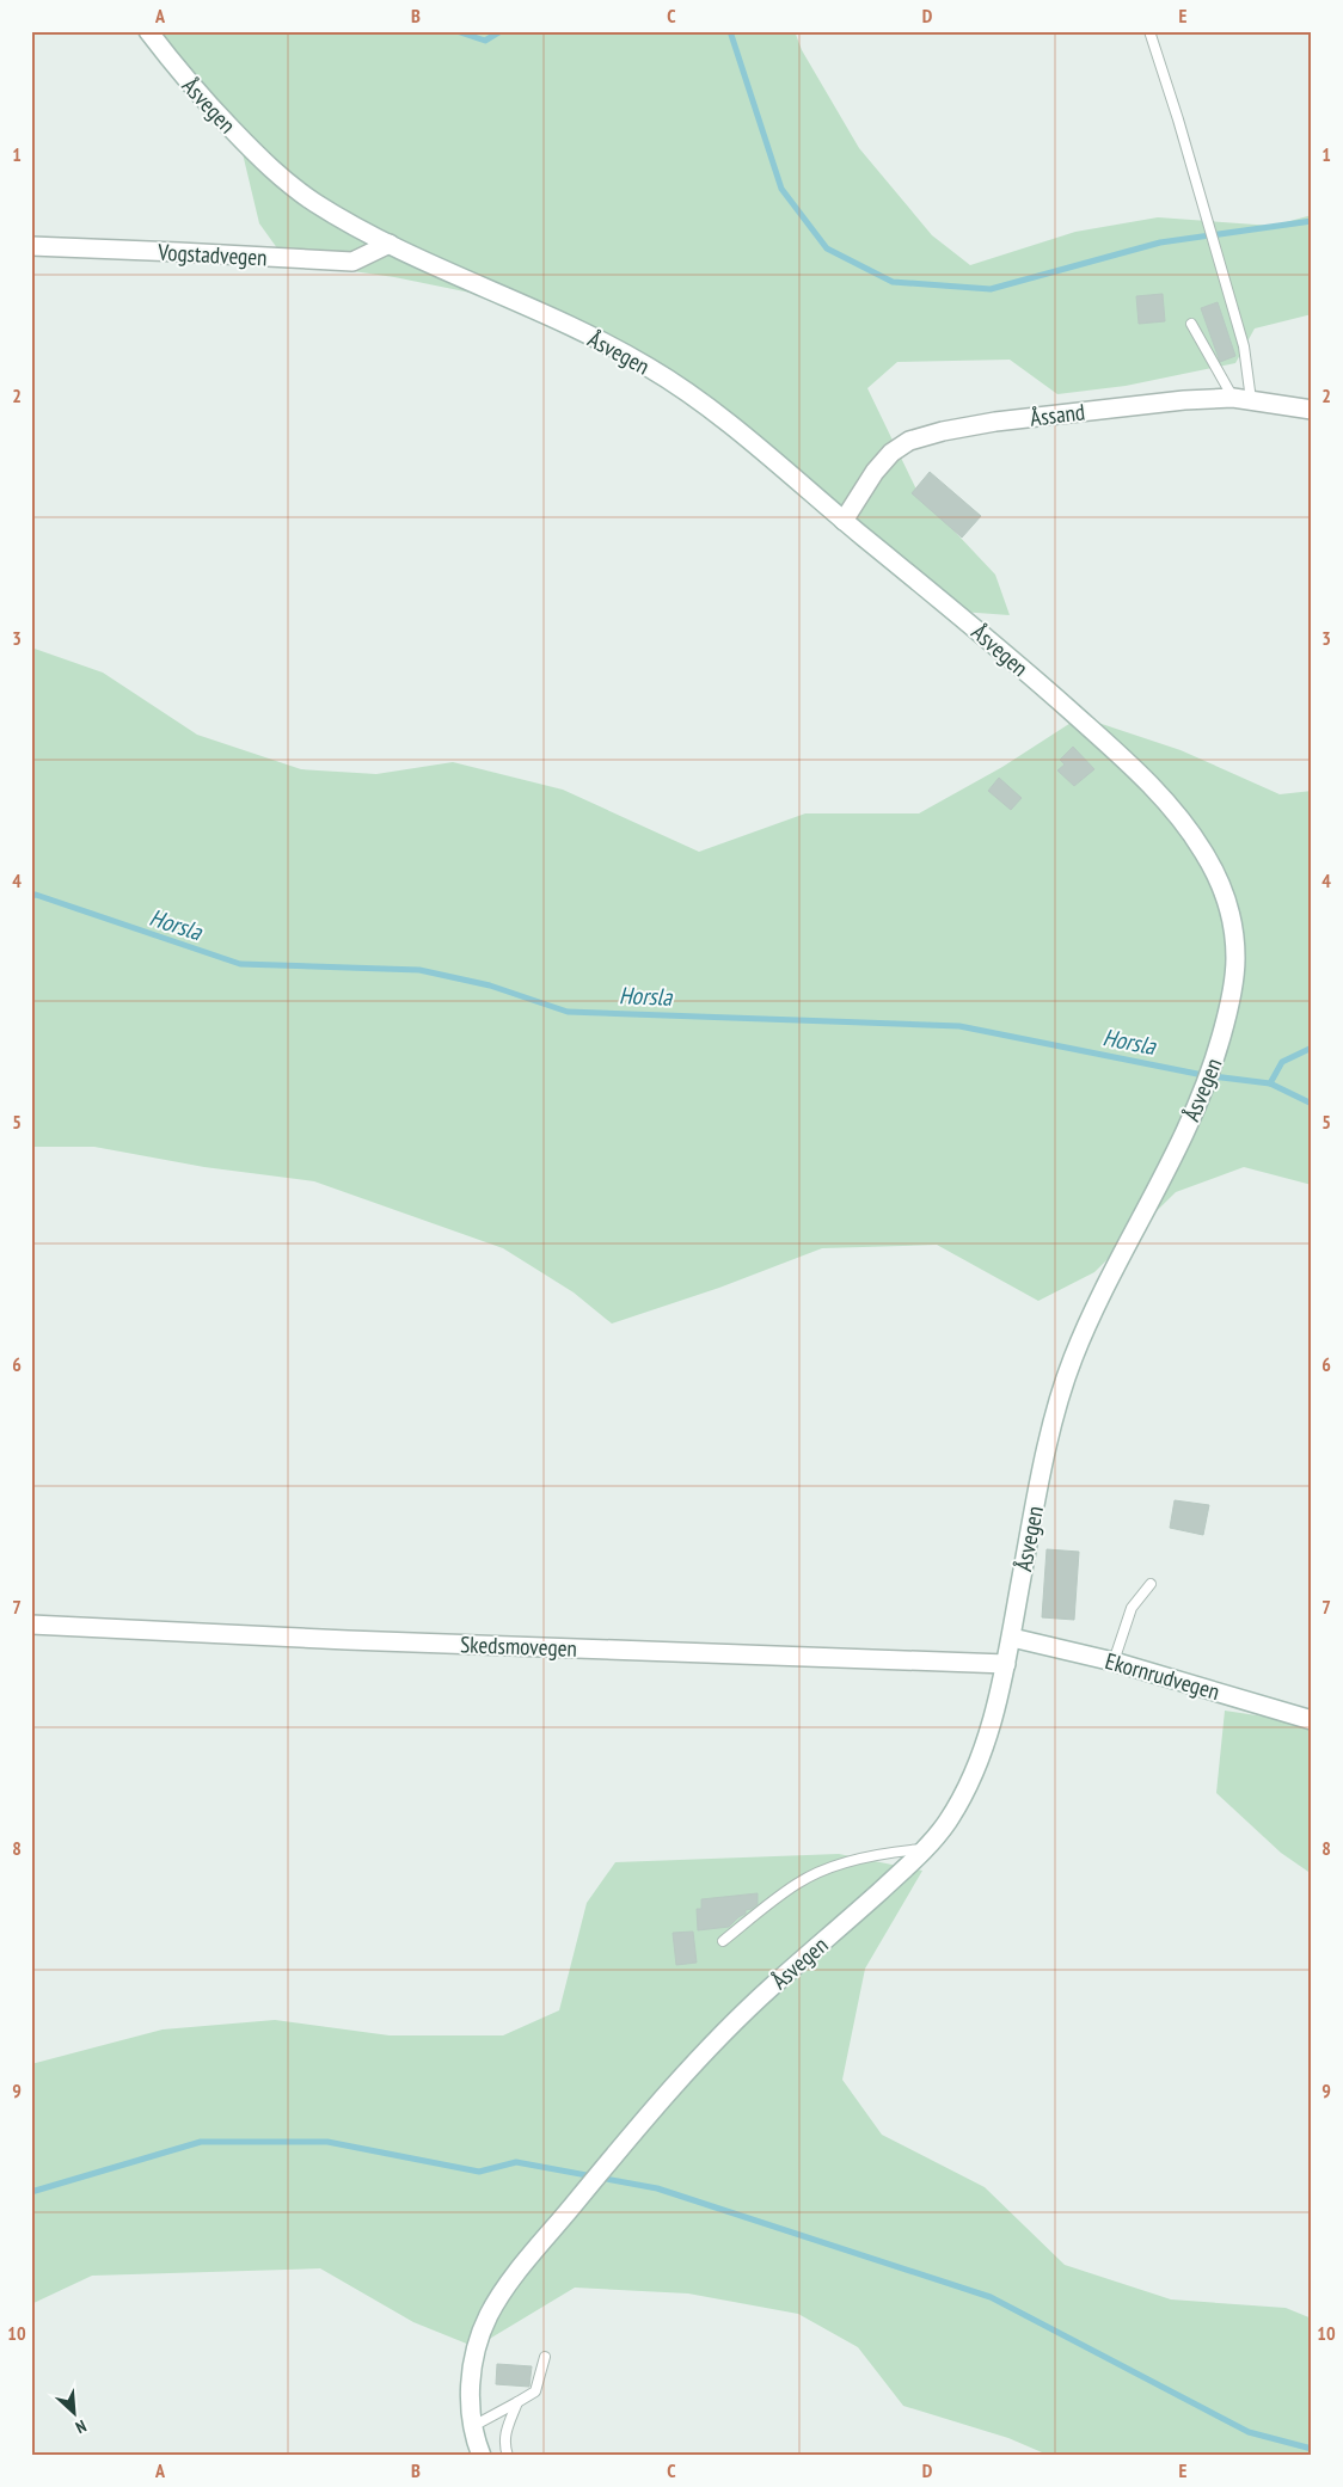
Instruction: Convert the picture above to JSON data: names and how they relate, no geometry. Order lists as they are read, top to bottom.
{
  "streets": {
    "main road": [
      "Åsvegen",
      "Vogstadvegen",
      "Åssand",
      "Skedsmovegen",
      "Ekornrudvegen"
    ]
  },
  "crossings": [
    ["Åsvegen", "Vogstadvegen"],
    ["Åsvegen", "Åssand"],
    ["Åsvegen", "Skedsmovegen"],
    ["Åsvegen", "Ekornrudvegen"]
  ],
  "water": ["Horsla"],
  "north": "bottom right",
  "grid": {
    "columns": [
      "A",
      "B",
      "C",
      "D",
      "E"
    ],
    "rows": [
      "1",
      "2",
      "3",
      "4",
      "5",
      "6",
      "7",
      "8",
      "9",
      "10"
    ]
  }
}
